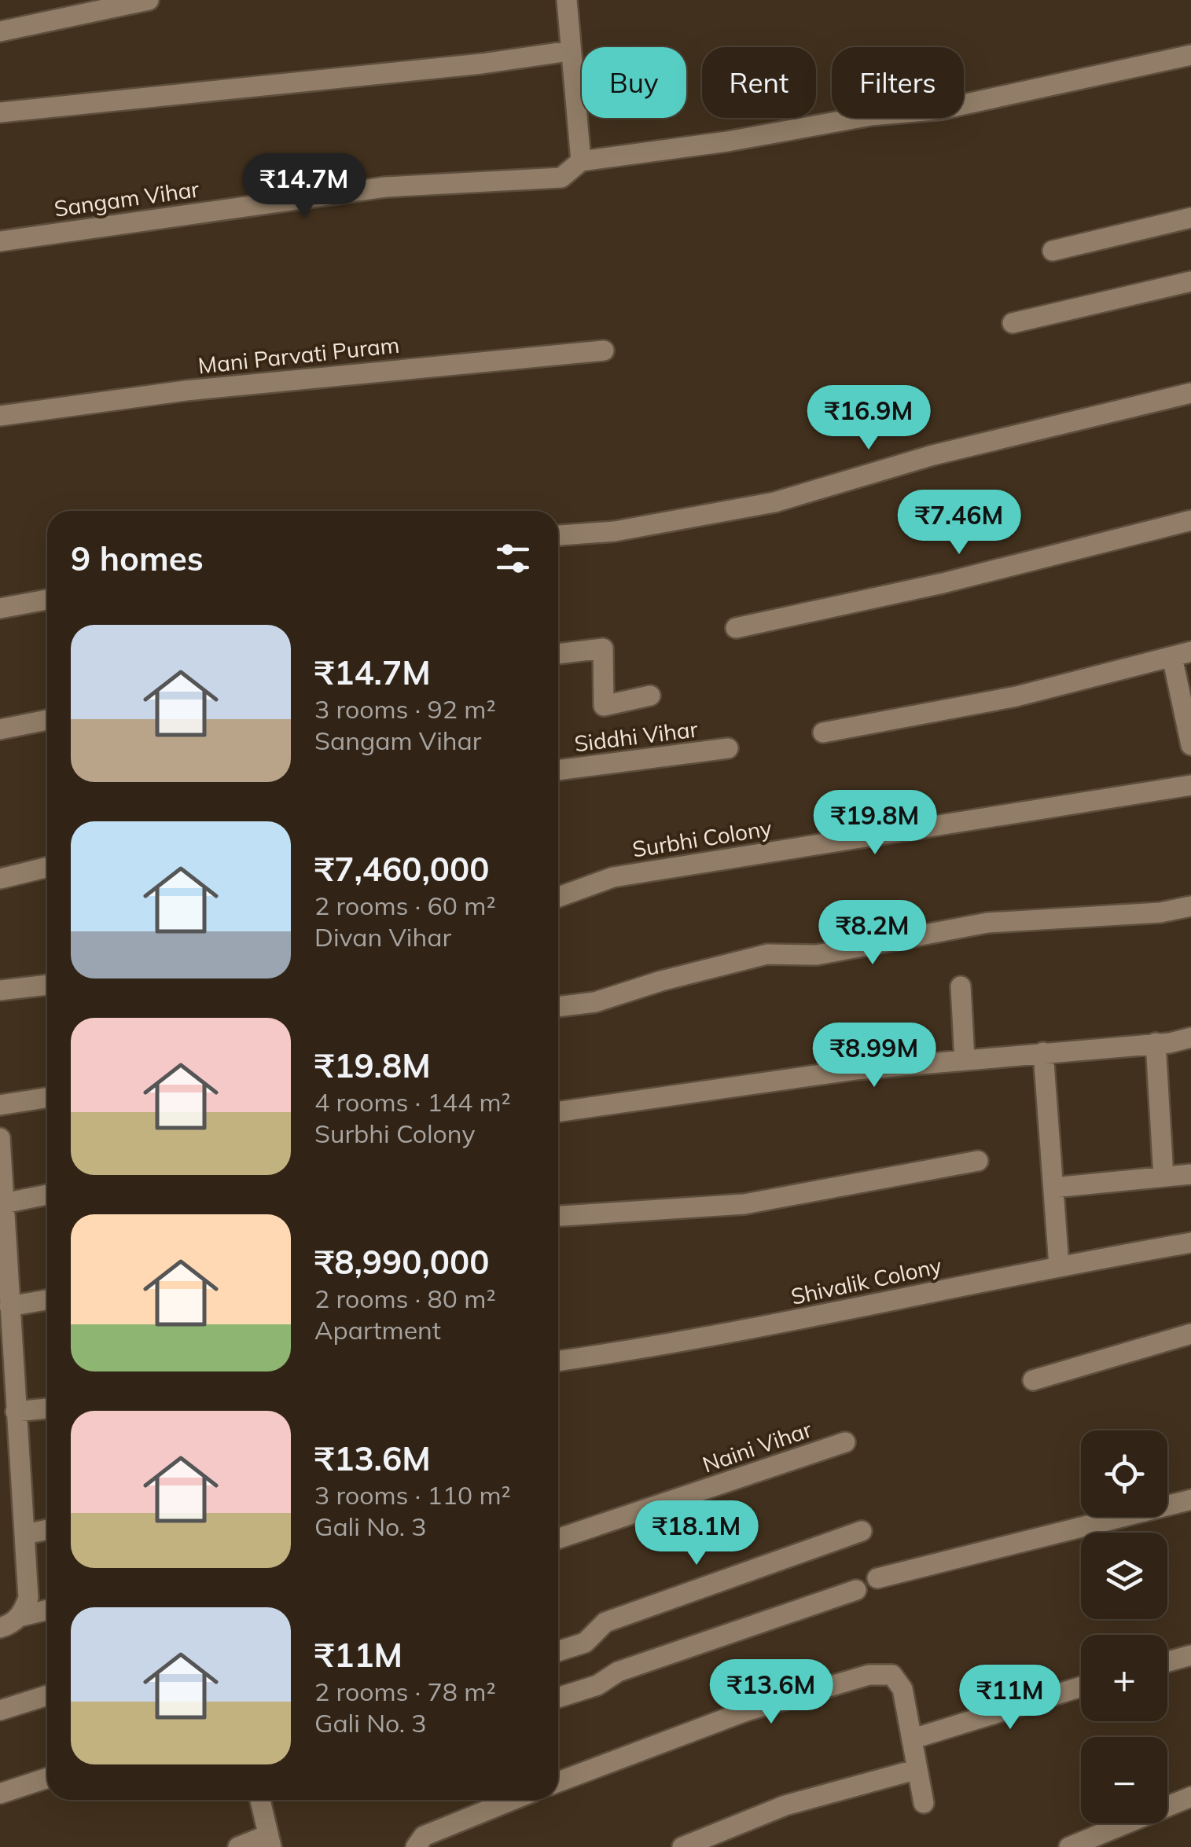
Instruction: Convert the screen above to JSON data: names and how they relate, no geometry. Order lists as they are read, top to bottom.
{
  "streets": {
    "street": [
      "Sangam Vihar",
      "Mani Parvati Puram",
      "Siddhi Vihar",
      "Surbhi Colony",
      "Shivalik Colony",
      "Naini Vihar"
    ]
  },
  "page": {
    "chip": ["Buy", "Rent", "Filters"],
    "price": [
      "₹14.7M",
      "₹16.9M",
      "₹7.46M",
      "₹19.8M",
      "₹8.2M",
      "₹8.99M",
      "₹18.1M",
      "₹13.6M",
      "₹11M"
    ],
    "heading": "9 homes",
    "list": [
      {
        "name": "₹14.7M",
        "note": "3 rooms · 92 m² · Sangam Vihar"
      },
      {
        "name": "₹7,460,000",
        "note": "2 rooms · 60 m² · Divan Vihar"
      },
      {
        "name": "₹19.8M",
        "note": "4 rooms · 144 m² · Surbhi Colony"
      },
      {
        "name": "₹8,990,000",
        "note": "2 rooms · 80 m² · Apartment"
      },
      {
        "name": "₹13.6M",
        "note": "3 rooms · 110 m² · Gali No. 3"
      },
      {
        "name": "₹11M",
        "note": "2 rooms · 78 m² · Gali No. 3"
      }
    ],
    "map_buttons": ["+", "−"]
  }
}
